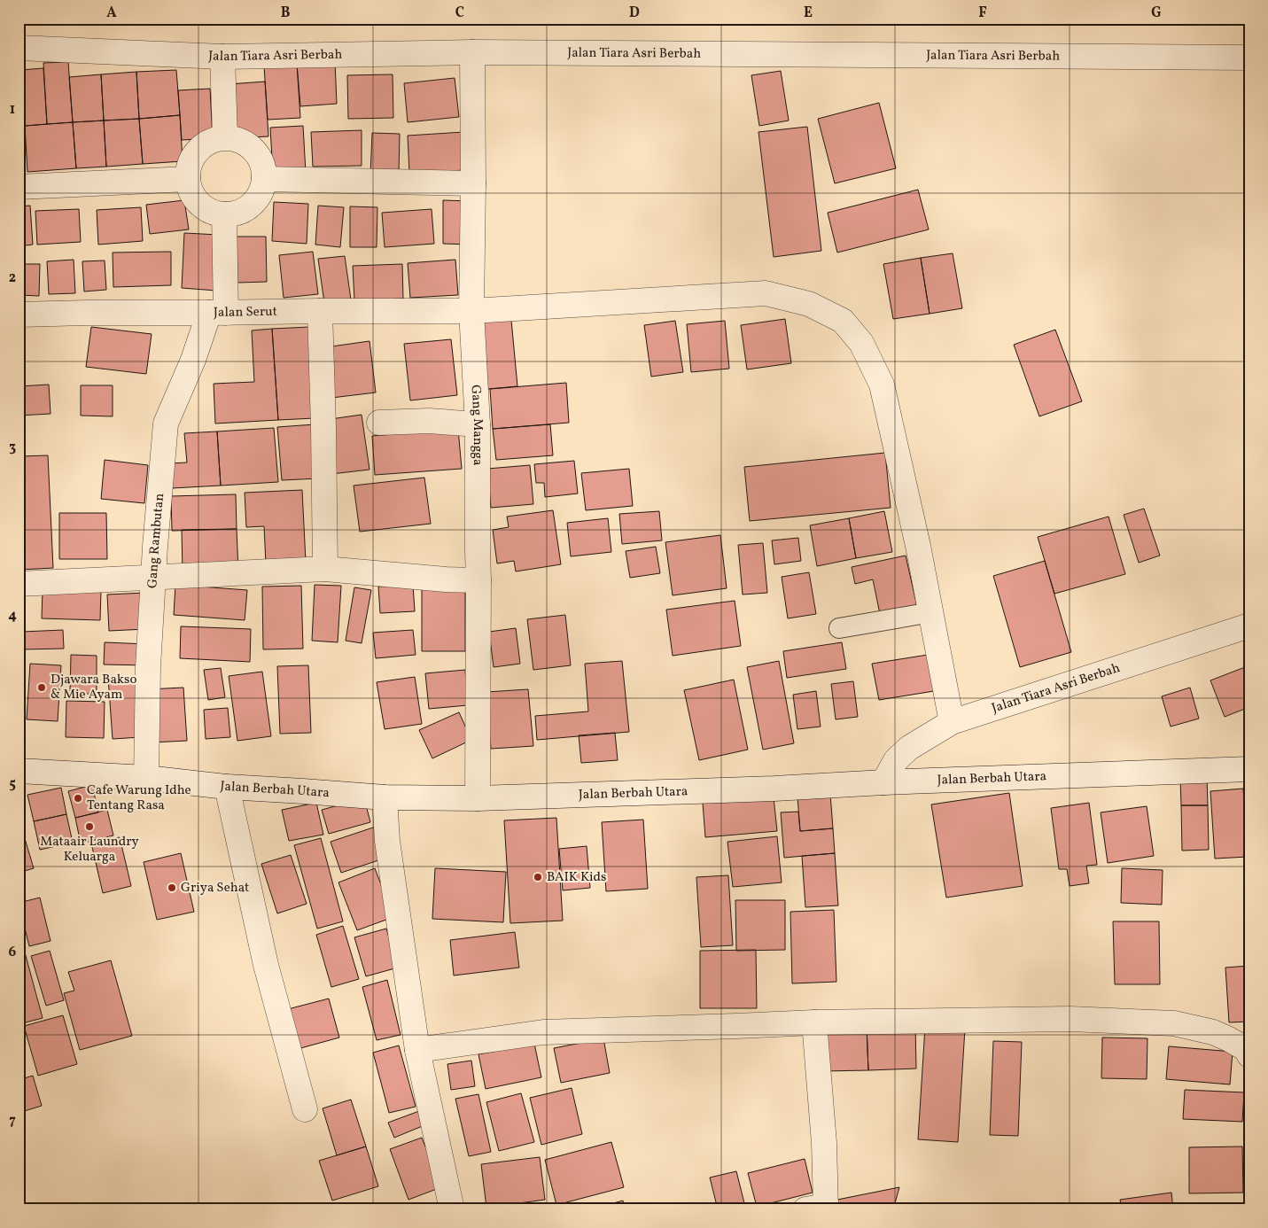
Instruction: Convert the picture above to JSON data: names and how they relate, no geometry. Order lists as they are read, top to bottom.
{
  "streets": {
    "street": [
      "Jalan Tiara Asri Berbah",
      "Jalan Serut",
      "Gang Mangga",
      "Gang Rambutan",
      "Jalan Berbah Utara"
    ]
  },
  "crossings": [
    ["Jalan Tiara Asri Berbah", "Jalan Serut"],
    ["Jalan Tiara Asri Berbah", "Gang Mangga"],
    ["Jalan Tiara Asri Berbah", "Jalan Berbah Utara"],
    ["Jalan Serut", "Gang Mangga"],
    ["Jalan Serut", "Gang Rambutan"],
    ["Gang Mangga", "Jalan Berbah Utara"],
    ["Gang Rambutan", "Jalan Berbah Utara"]
  ],
  "places": [
    "Djawara Bakso & Mie Ayam",
    "Cafe Warung Idhe Tentang Rasa",
    "Mataair Laundry Keluarga",
    "BAIK Kids",
    "Griya Sehat"
  ],
  "grid": {
    "columns": [
      "A",
      "B",
      "C",
      "D",
      "E",
      "F",
      "G"
    ],
    "rows": [
      "1",
      "2",
      "3",
      "4",
      "5",
      "6",
      "7"
    ]
  }
}
